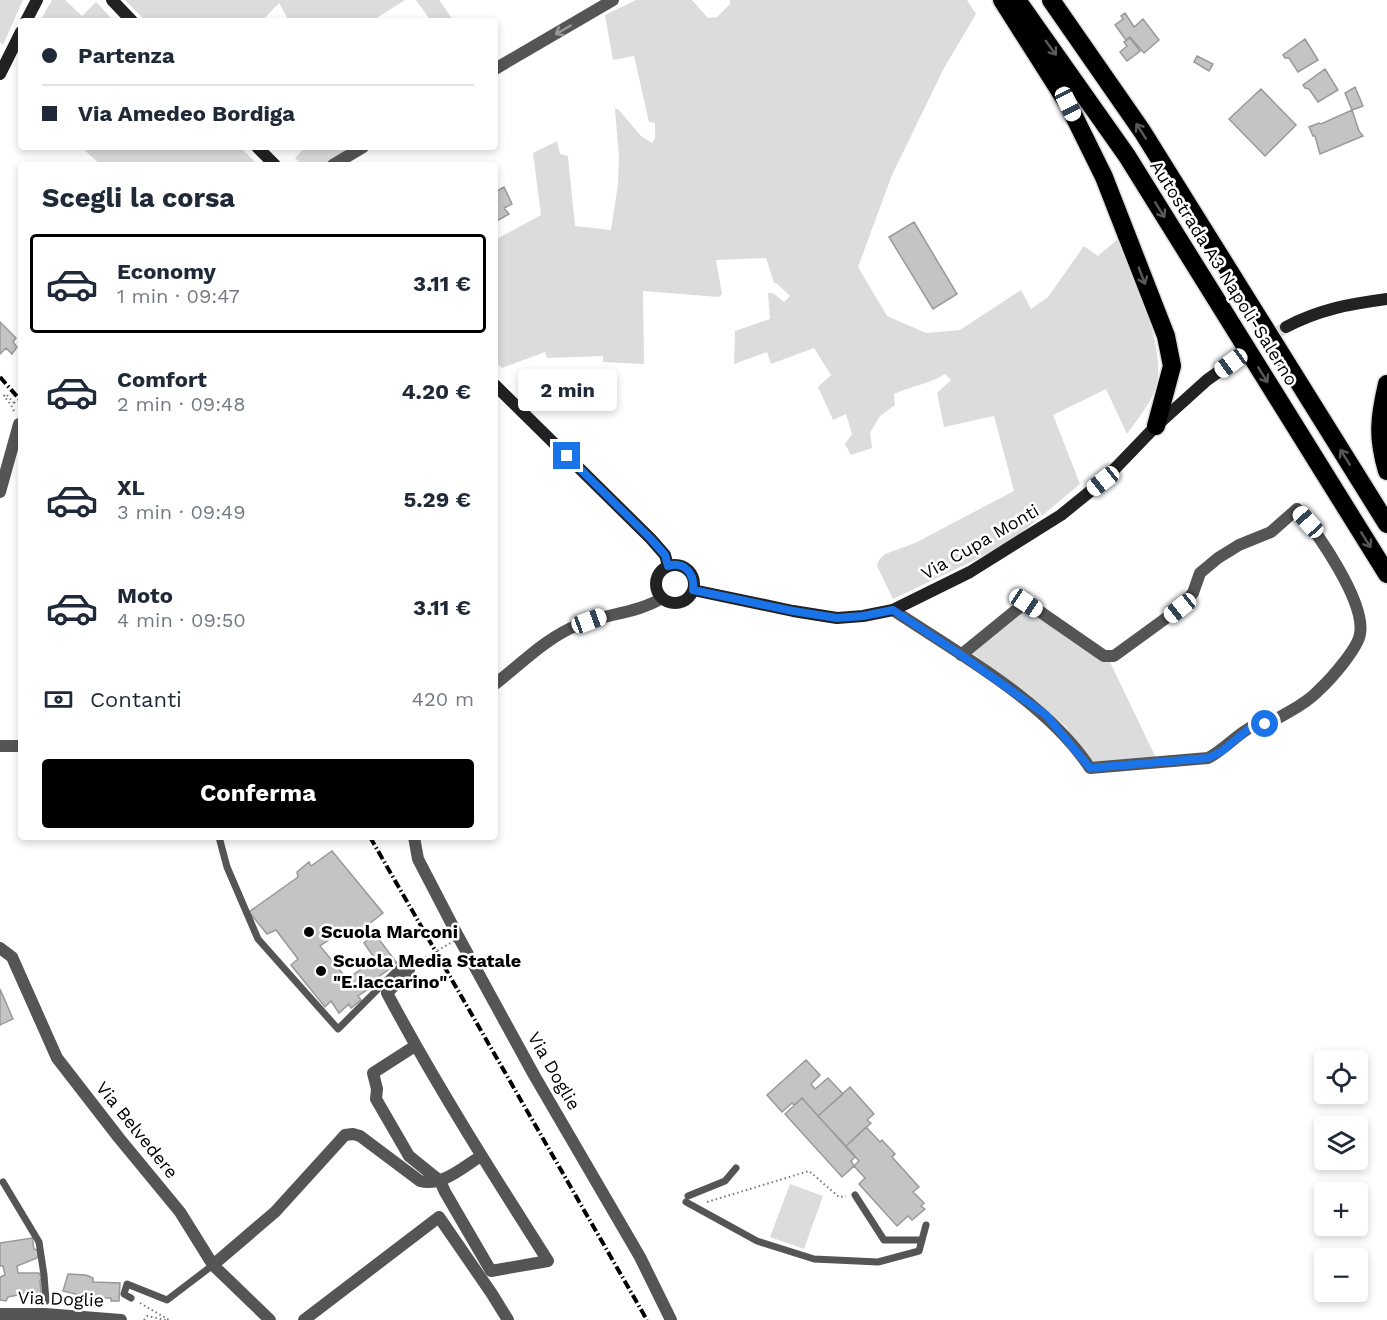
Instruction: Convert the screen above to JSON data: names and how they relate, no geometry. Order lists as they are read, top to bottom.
{
  "streets": {
    "highway": ["Autostrada A3 Napoli-Salerno"],
    "street": ["Via Cupa Monti", "Via Doglie", "Via Belvedere"]
  },
  "places": ["Scuola Marconi", "Scuola Media Statale \"E.Iaccarino\""],
  "page": {
    "banner": ["Partenza", "Via Amedeo Bordiga"],
    "heading": "Scegli la corsa",
    "list": [
      {
        "name": "Economy",
        "note": "1 min · 09:47",
        "value": "3.11 €"
      },
      {
        "name": "Comfort",
        "note": "2 min · 09:48",
        "value": "4.20 €"
      },
      {
        "name": "XL",
        "note": "3 min · 09:49",
        "value": "5.29 €"
      },
      {
        "name": "Moto",
        "note": "4 min · 09:50",
        "value": "3.11 €"
      }
    ],
    "bubble": "2 min",
    "pay": ["Contanti", "420 m"],
    "buttons": "Conferma",
    "map_buttons": ["+", "−"]
  }
}
